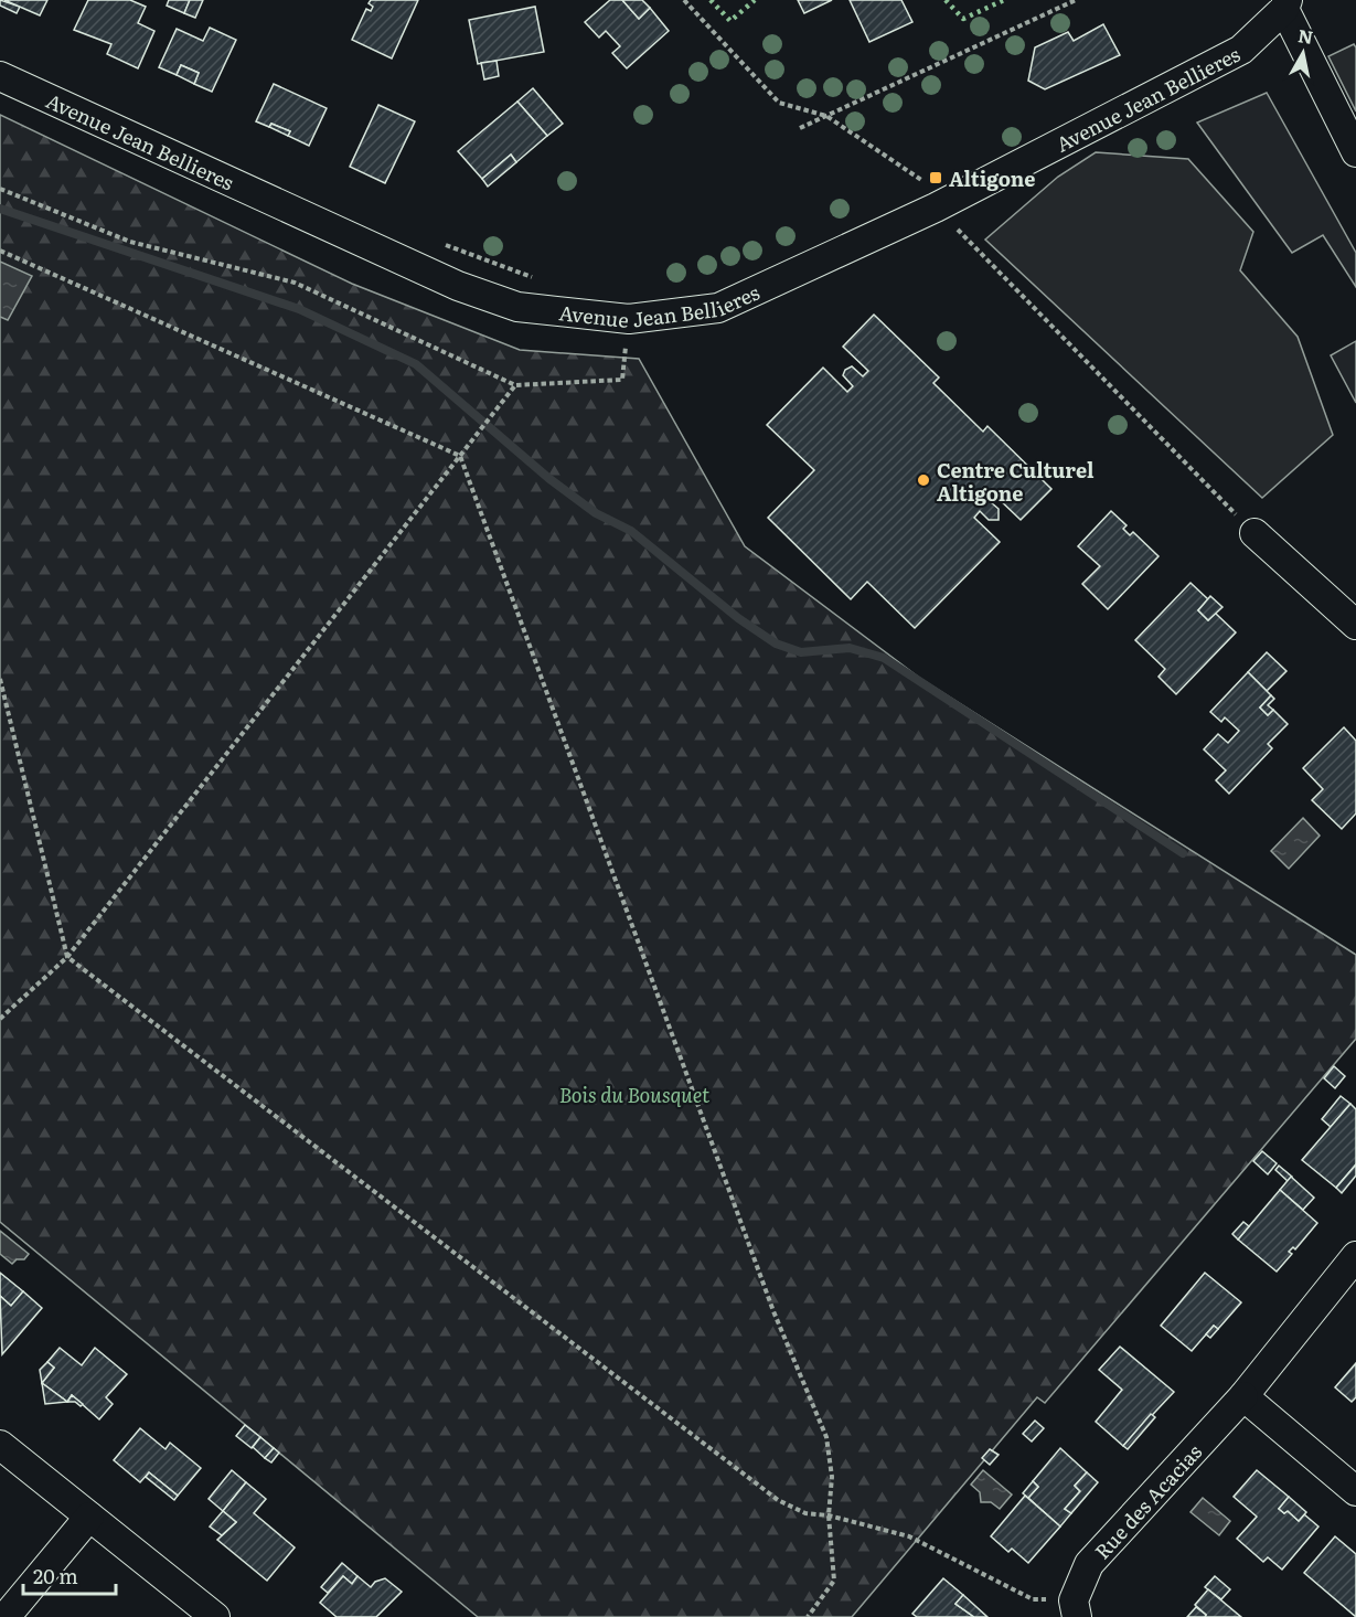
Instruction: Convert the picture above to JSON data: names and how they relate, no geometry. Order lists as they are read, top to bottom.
{
  "streets": {
    "street": ["Avenue Jean Bellieres", "Rue des Acacias"]
  },
  "parks": ["Bois du Bousquet"],
  "places": {
    "transit": ["Altigone"],
    "other": ["Centre Culturel Altigone"]
  },
  "scale_bar": "20 m",
  "north": "top"
}
